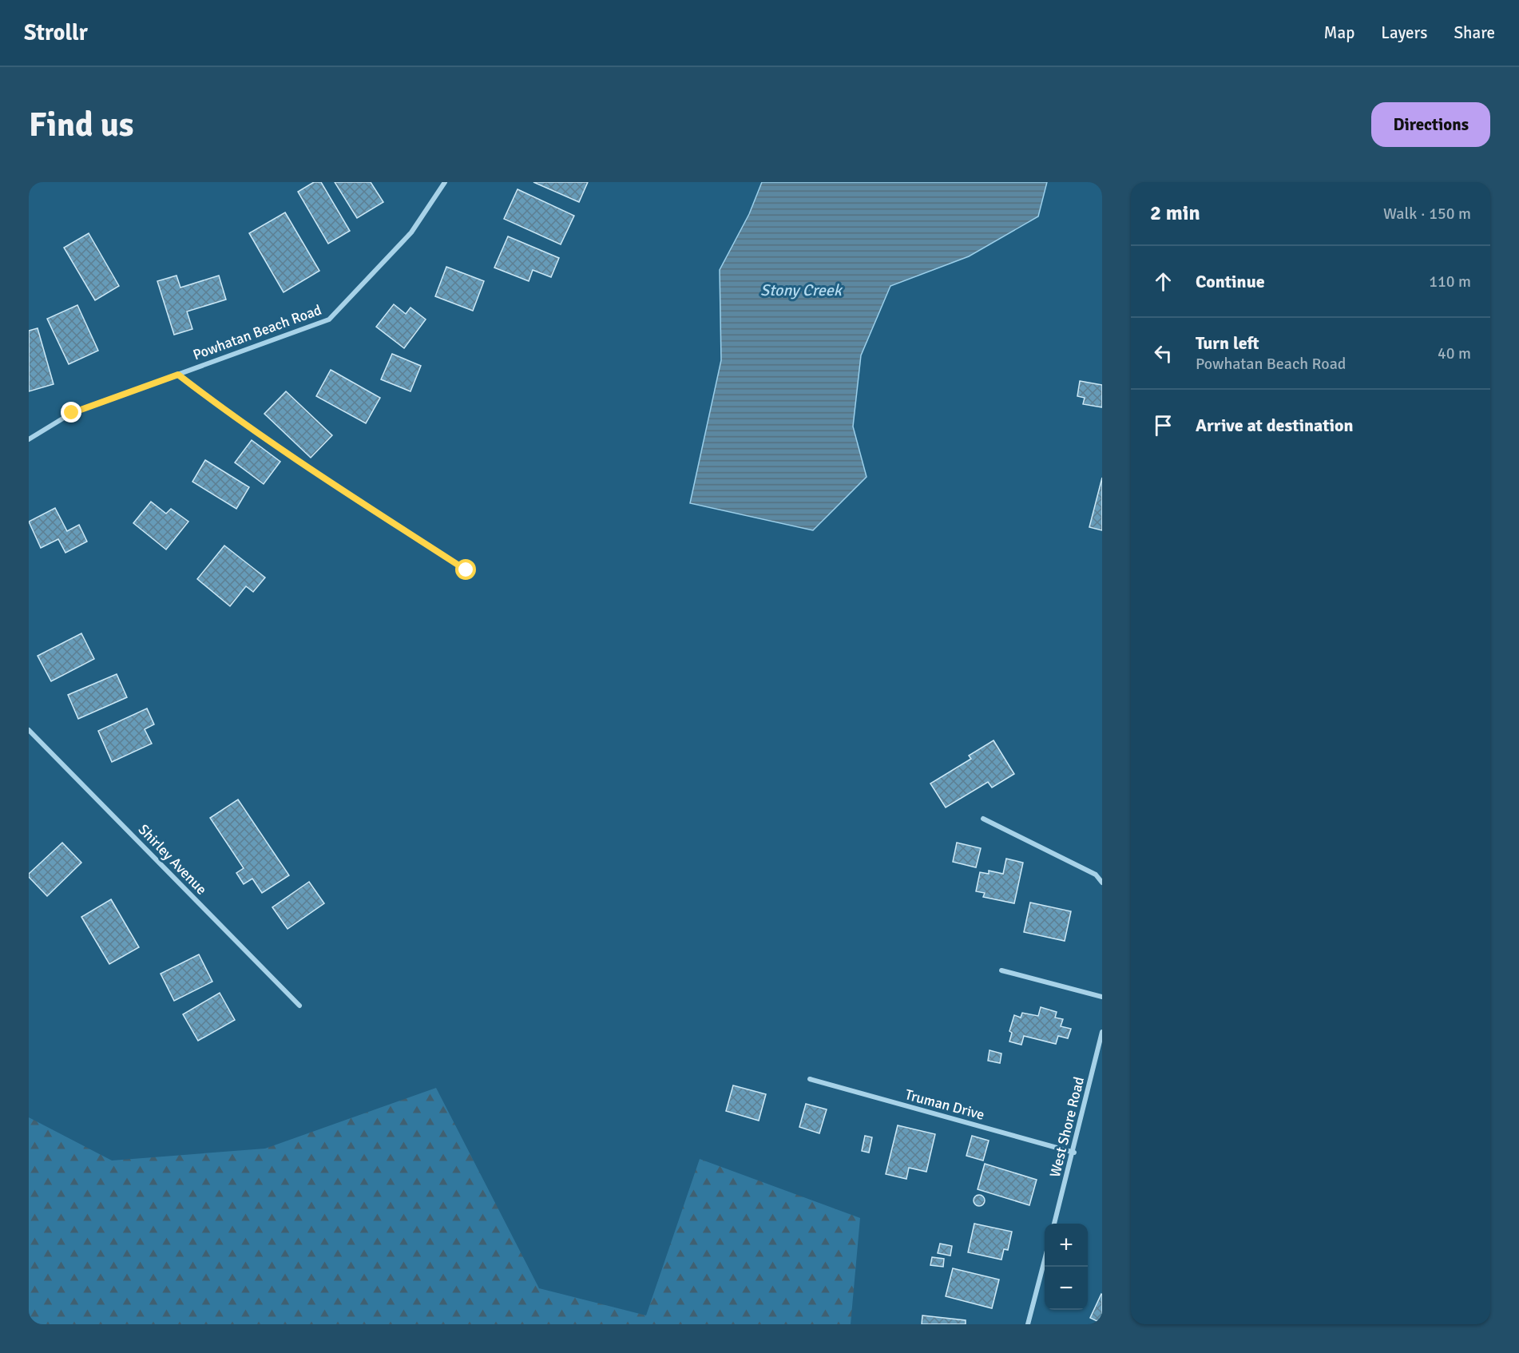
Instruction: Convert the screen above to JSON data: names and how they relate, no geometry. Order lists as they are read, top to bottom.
{
  "streets": {
    "street": [
      "Powhatan Beach Road",
      "Shirley Avenue",
      "Truman Drive",
      "West Shore Road"
    ]
  },
  "crossings": [
    ["Truman Drive", "West Shore Road"]
  ],
  "water": ["Stony Creek"],
  "page": {
    "header": "Strollr",
    "nav": ["Map", "Layers", "Share"],
    "buttons": "Directions",
    "title": "Find us",
    "heading": ["2 min", "Walk · 150 m"],
    "list": [
      ["Continue", "110 m"],
      ["Turn left", "Powhatan Beach Road", "40 m"],
      "Arrive at destination"
    ],
    "map_buttons": ["+", "−"]
  }
}
